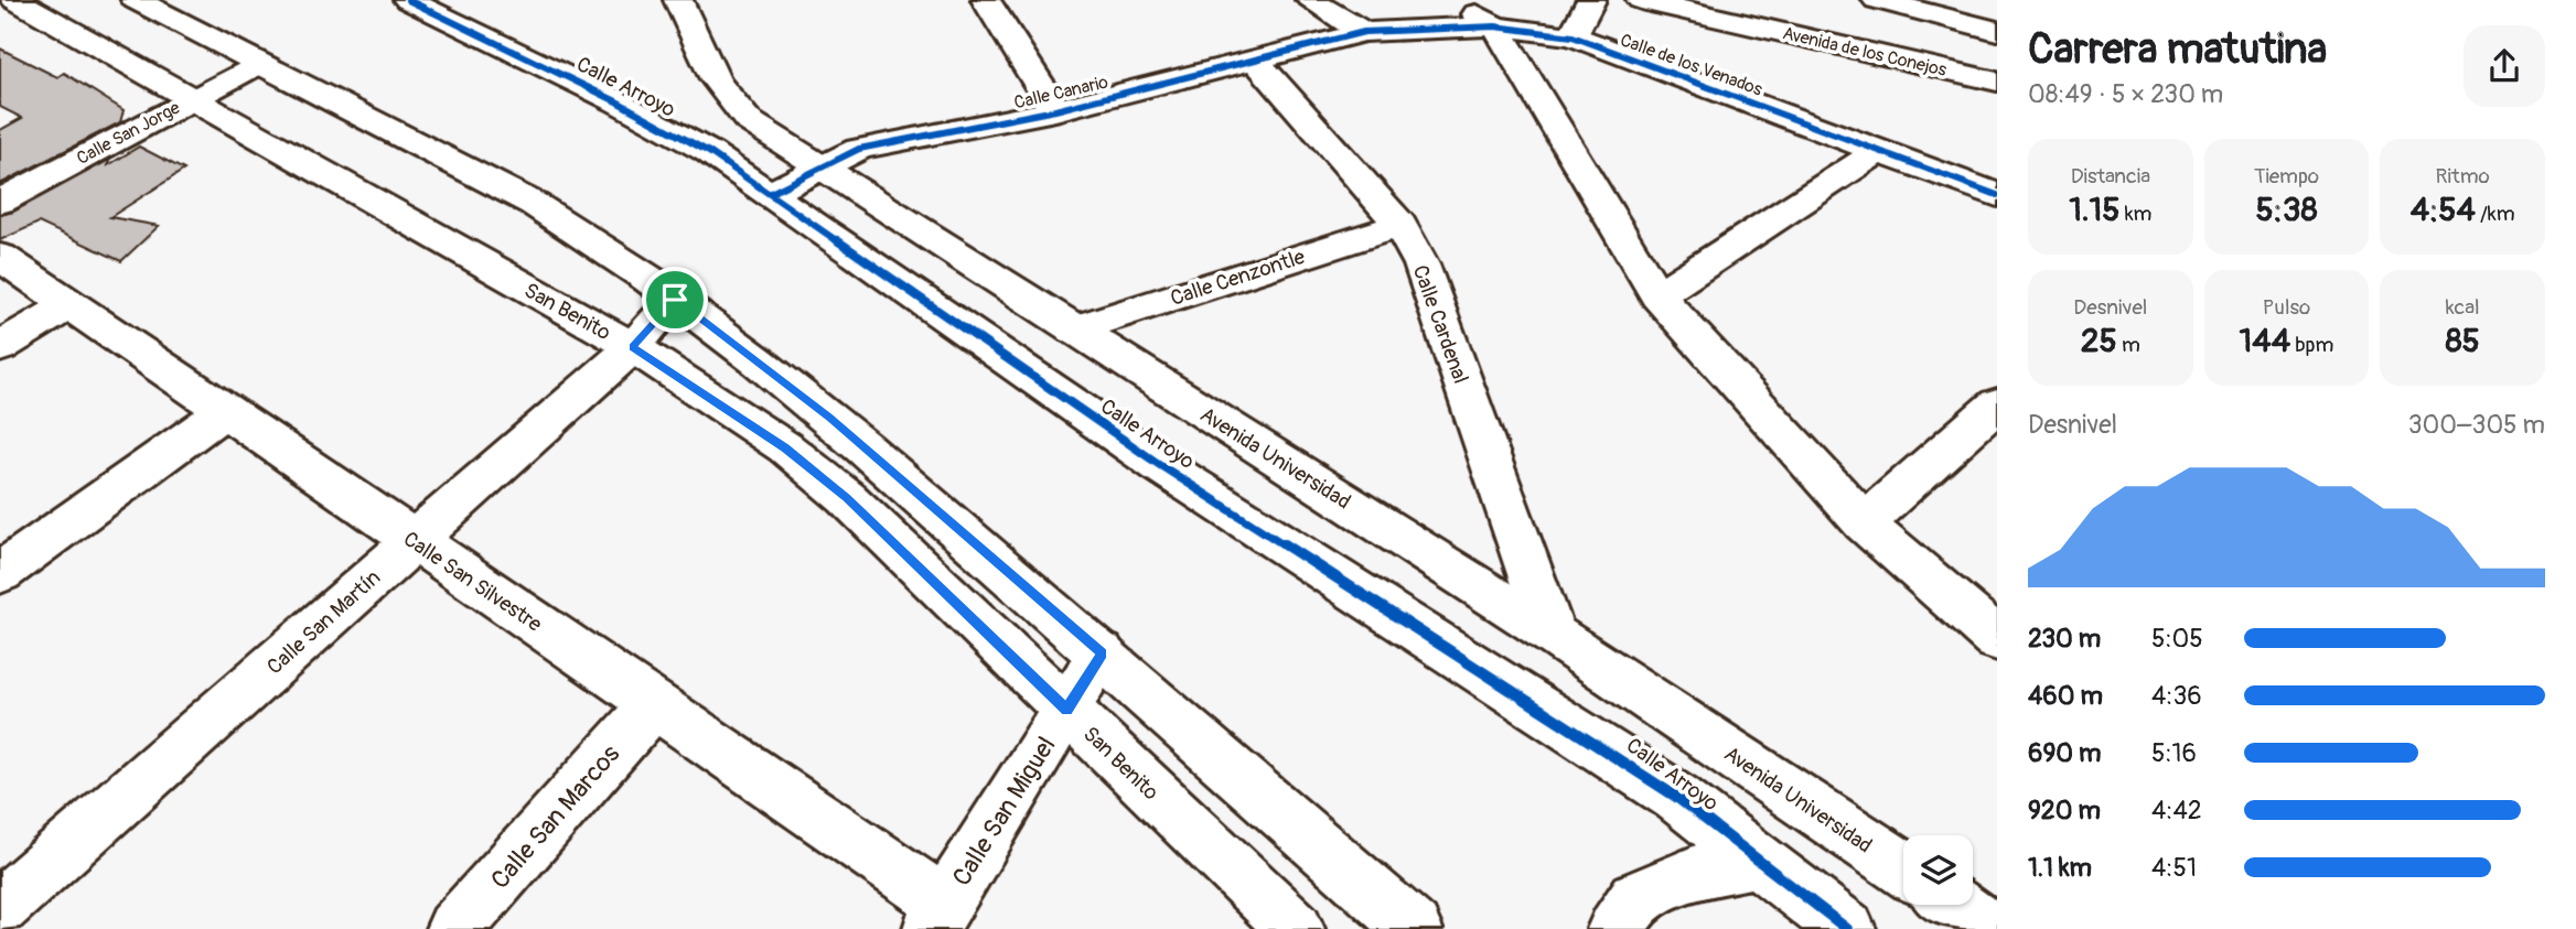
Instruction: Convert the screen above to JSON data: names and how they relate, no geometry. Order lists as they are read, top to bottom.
{
  "streets": {
    "street": [
      "Avenida de los Conejos",
      "Calle de los Venados",
      "Calle Arroyo",
      "Calle Canario",
      "Calle San Jorge",
      "Calle Cenzontle",
      "San Benito",
      "Calle Cardenal",
      "Avenida Universidad",
      "Calle San Silvestre",
      "Calle San Martín",
      "Calle San Miguel",
      "Calle San Marcos"
    ]
  },
  "crossings": [
    ["Calle de los Venados", "Calle Canario"],
    ["Calle Arroyo", "Calle Canario"],
    ["Calle Canario", "Calle Cardenal"],
    ["Calle Canario", "Avenida Universidad"],
    ["Calle San Jorge", "San Benito"],
    ["Calle Cenzontle", "Calle Cardenal"],
    ["Calle Cenzontle", "Avenida Universidad"],
    ["San Benito", "Calle San Martín"],
    ["San Benito", "Calle San Miguel"],
    ["Calle Cardenal", "Avenida Universidad"],
    ["Calle San Silvestre", "Calle San Martín"],
    ["Calle San Silvestre", "Calle San Miguel"],
    ["Calle San Silvestre", "Calle San Marcos"]
  ],
  "page": {
    "heading": ["Carrera matutina", "08:49 · 5 × 230 m"],
    "stats": [
      ["Distancia", "1.15 km"],
      ["Tiempo", "5:38"],
      ["Ritmo", "4:54 /km"],
      ["Desnivel", "25 m"],
      ["Pulso", "144 bpm"],
      ["kcal", "85"]
    ],
    "chart": ["Desnivel", "300–305 m"],
    "list": [
      {
        "name": "230 m",
        "note": "5:05"
      },
      {
        "name": "460 m",
        "note": "4:36"
      },
      {
        "name": "690 m",
        "note": "5:16"
      },
      {
        "name": "920 m",
        "note": "4:42"
      },
      {
        "name": "1.1 km",
        "note": "4:51"
      }
    ]
  }
}
